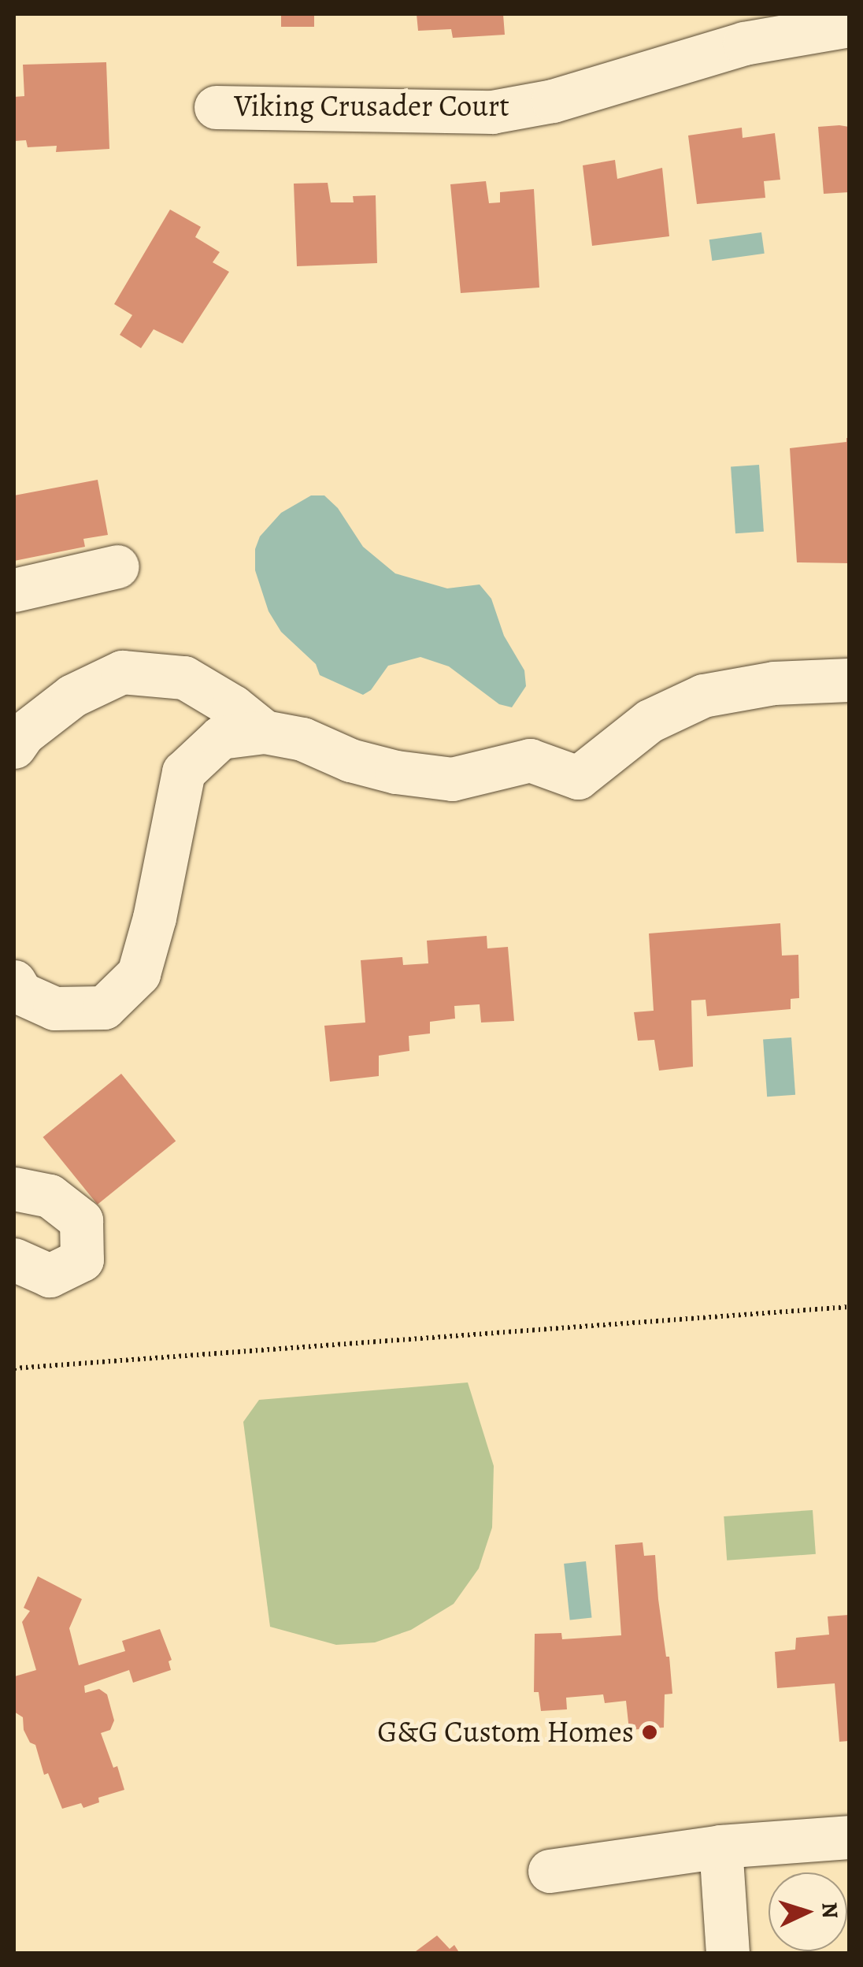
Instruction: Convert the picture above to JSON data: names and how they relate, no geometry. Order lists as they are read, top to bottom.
{
  "streets": {
    "street": ["Viking Crusader Court"]
  },
  "places": ["G&G Custom Homes"],
  "north": "right"
}
